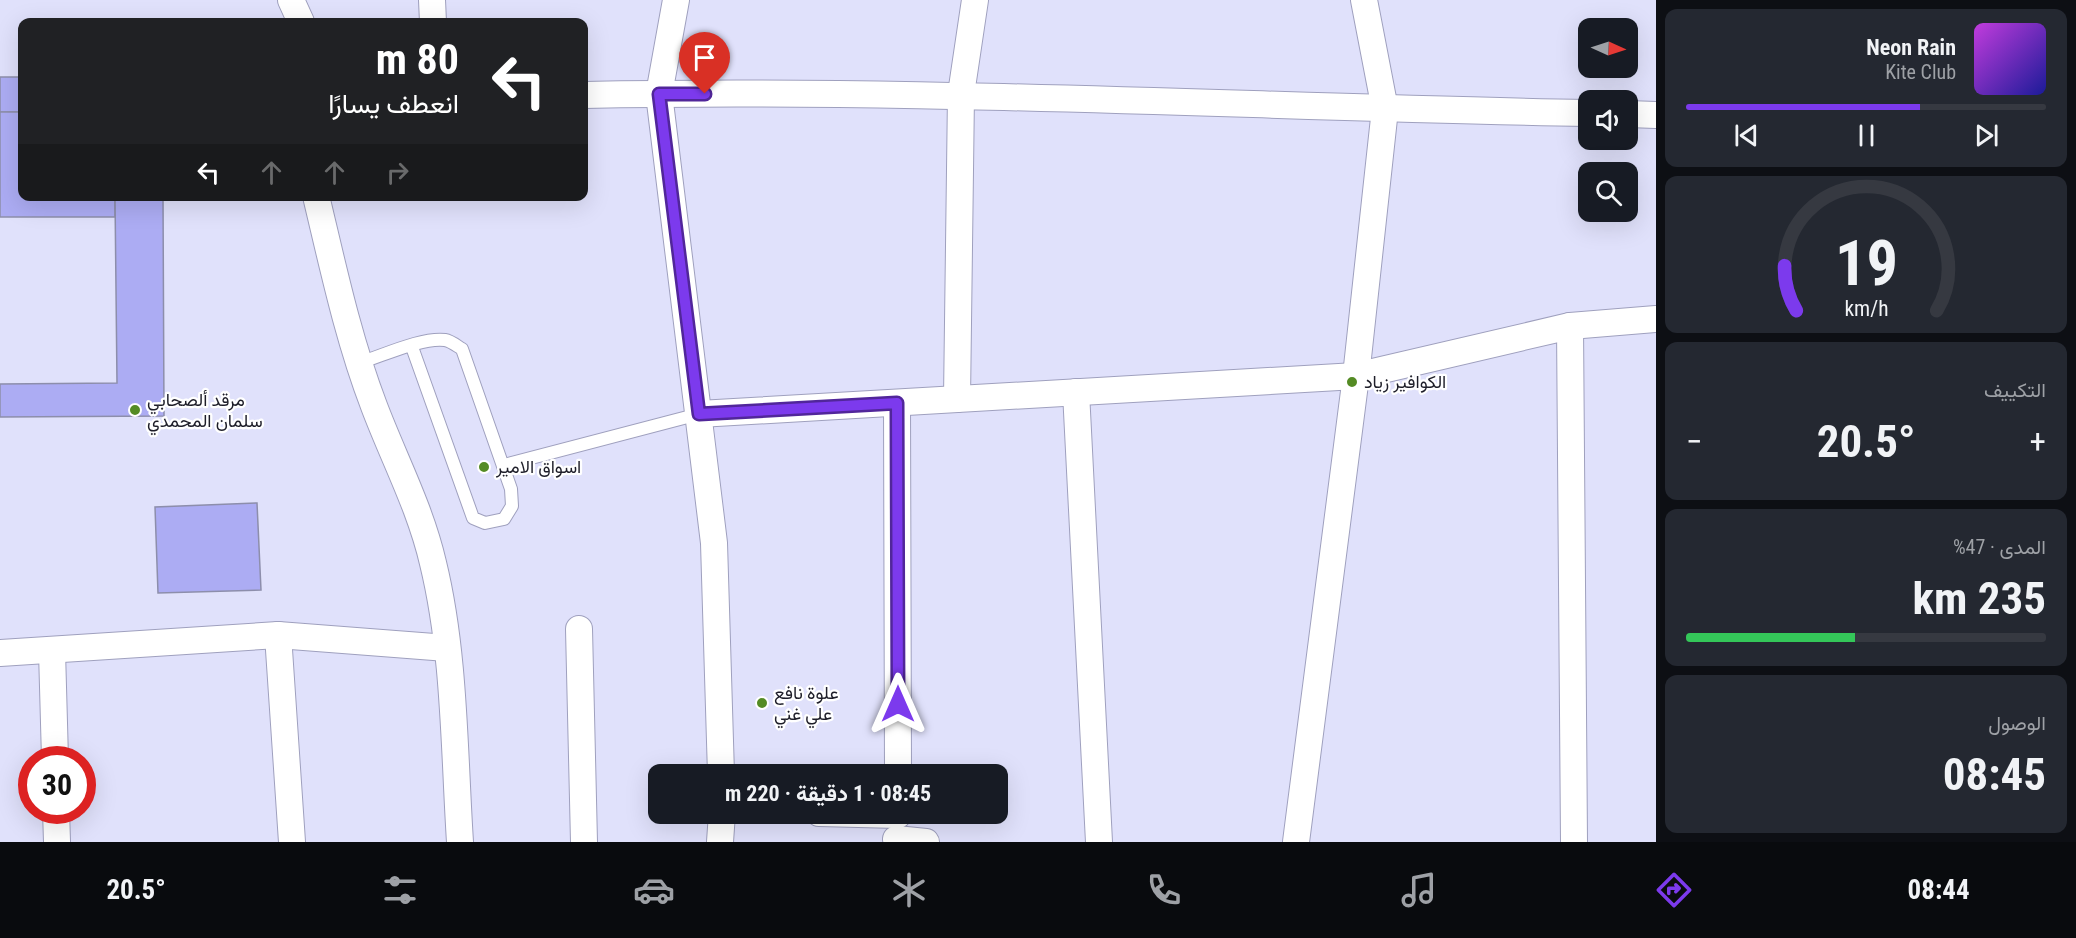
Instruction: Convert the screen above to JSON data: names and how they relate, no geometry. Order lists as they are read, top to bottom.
{
  "places": [
    "الكوافير زياد",
    "مرقد ألصحابي سلمان المحمدي",
    "اسواق الامير",
    "علوة نافع علي غني"
  ],
  "north": "right",
  "page": {
    "turn": ["80 m", "انعطف يسارًا"],
    "song": ["Neon Rain", "Kite Club"],
    "tile": [
      "التكييف",
      ["المدى · 47%", "235 km"],
      ["الوصول", "08:45"]
    ],
    "heat": ["−", "20.5°", "+"],
    "limit": "30",
    "trip": "08:45 · 1 دقيقة · 220 m",
    "tabs": ["08:44", "20.5°"],
    "gauge": ["19", "km/h"]
  }
}
